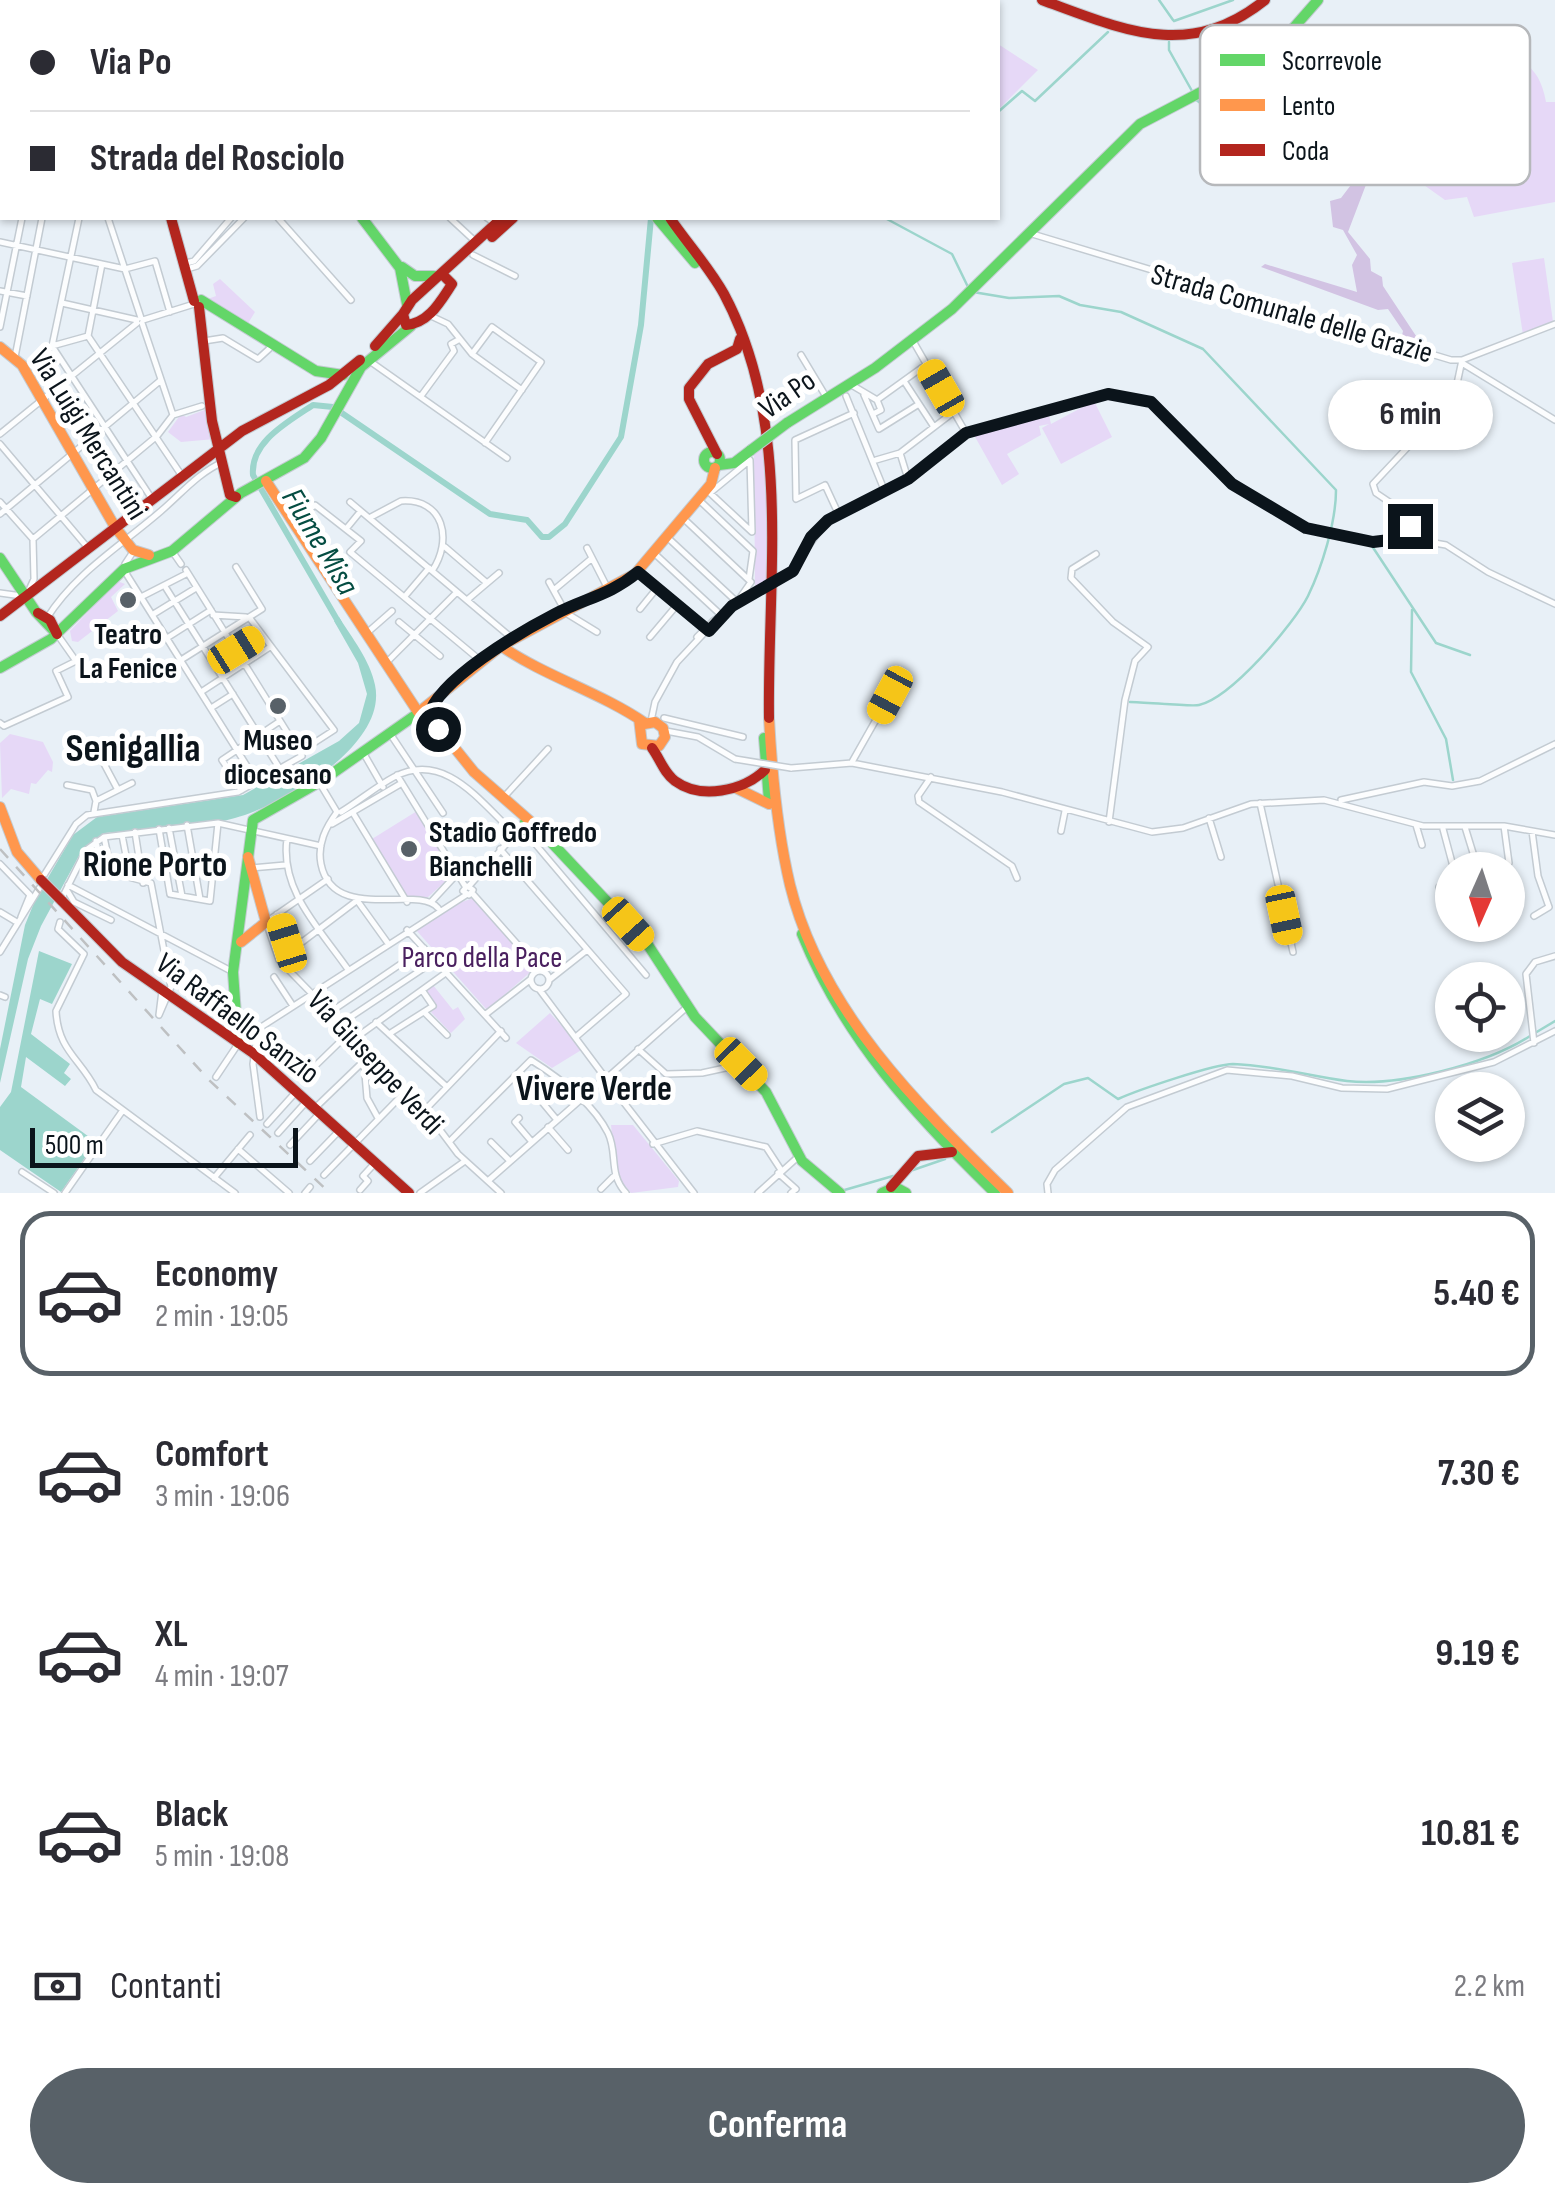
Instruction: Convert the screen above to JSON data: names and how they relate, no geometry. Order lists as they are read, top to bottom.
{
  "streets": {
    "main road": ["Via Po", "Via Luigi Mercantini", "Via Raffaello Sanzio"],
    "street": ["Strada Comunale delle Grazie", "Via Giuseppe Verdi"]
  },
  "crossings": [
    ["Strada Comunale delle Grazie", "Via Po"]
  ],
  "districts": ["Senigallia", "Rione Porto", "Vivere Verde"],
  "water": ["Fiume Misa"],
  "parks": ["Parco della Pace"],
  "places": ["Teatro La Fenice", "Museo diocesano", "Stadio Goffredo Bianchelli"],
  "legend": ["Scorrevole", "Lento", "Coda"],
  "scale_bar": "500 m",
  "north": "bottom",
  "page": {
    "banner": ["Via Po", "Strada del Rosciolo"],
    "bubble": "6 min",
    "scale": "500 m",
    "list": [
      {
        "name": "Economy",
        "note": "2 min · 19:05",
        "value": "5.40 €"
      },
      {
        "name": "Comfort",
        "note": "3 min · 19:06",
        "value": "7.30 €"
      },
      {
        "name": "XL",
        "note": "4 min · 19:07",
        "value": "9.19 €"
      },
      {
        "name": "Black",
        "note": "5 min · 19:08",
        "value": "10.81 €"
      }
    ],
    "pay": ["Contanti", "2.2 km"],
    "buttons": "Conferma"
  }
}
